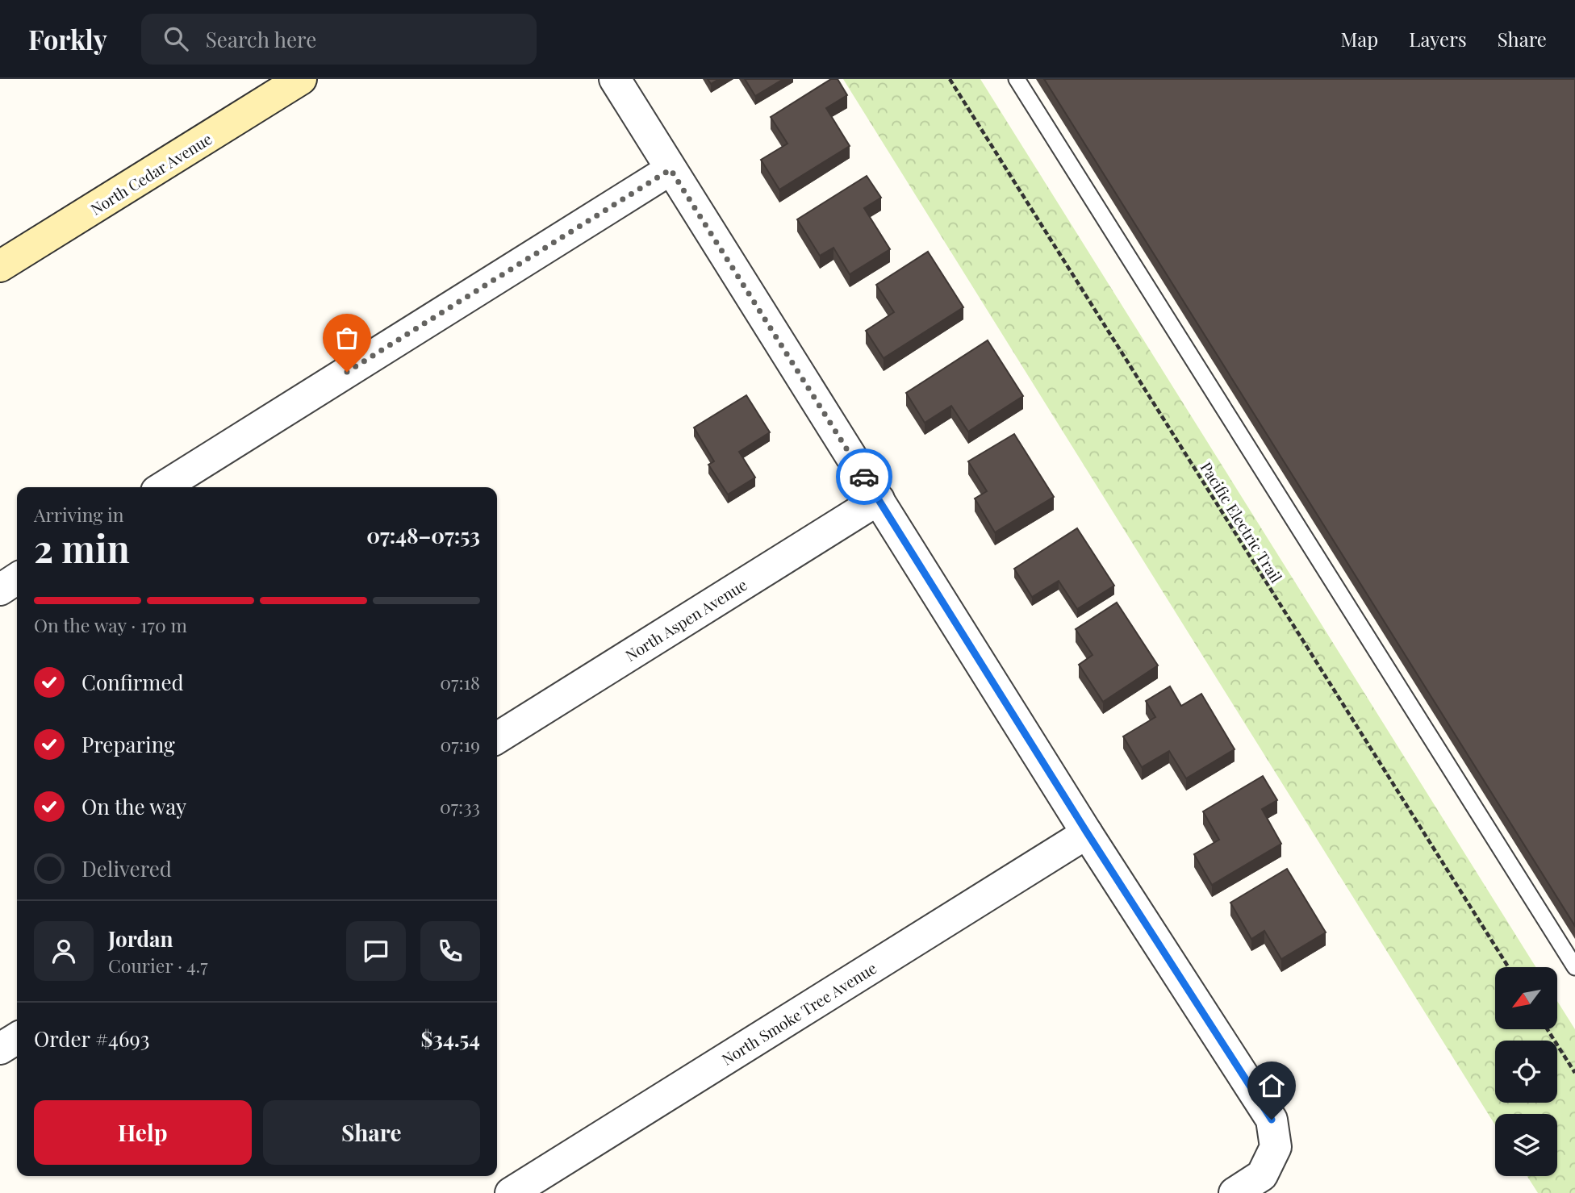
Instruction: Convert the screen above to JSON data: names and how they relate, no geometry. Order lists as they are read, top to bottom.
{
  "streets": {
    "main road": ["North Cedar Avenue"],
    "street": ["North Aspen Avenue", "North Smoke Tree Avenue"],
    "path": ["Pacific Electric Trail"]
  },
  "north": "bottom left",
  "page": {
    "header": "Forkly",
    "search": "Search here",
    "nav": ["Map", "Layers", "Share"],
    "heading": ["2 min", "Arriving in", "07:48–07:53"],
    "panel": [
      "Jordan",
      "Courier · 4.7",
      "Order #4693",
      "$34.54"
    ],
    "bar": "On the way · 170 m",
    "list": [
      ["Confirmed", "07:18"],
      ["Preparing", "07:19"],
      ["On the way", "07:33"],
      "Delivered"
    ],
    "buttons": ["Help", "Share"]
  }
}
